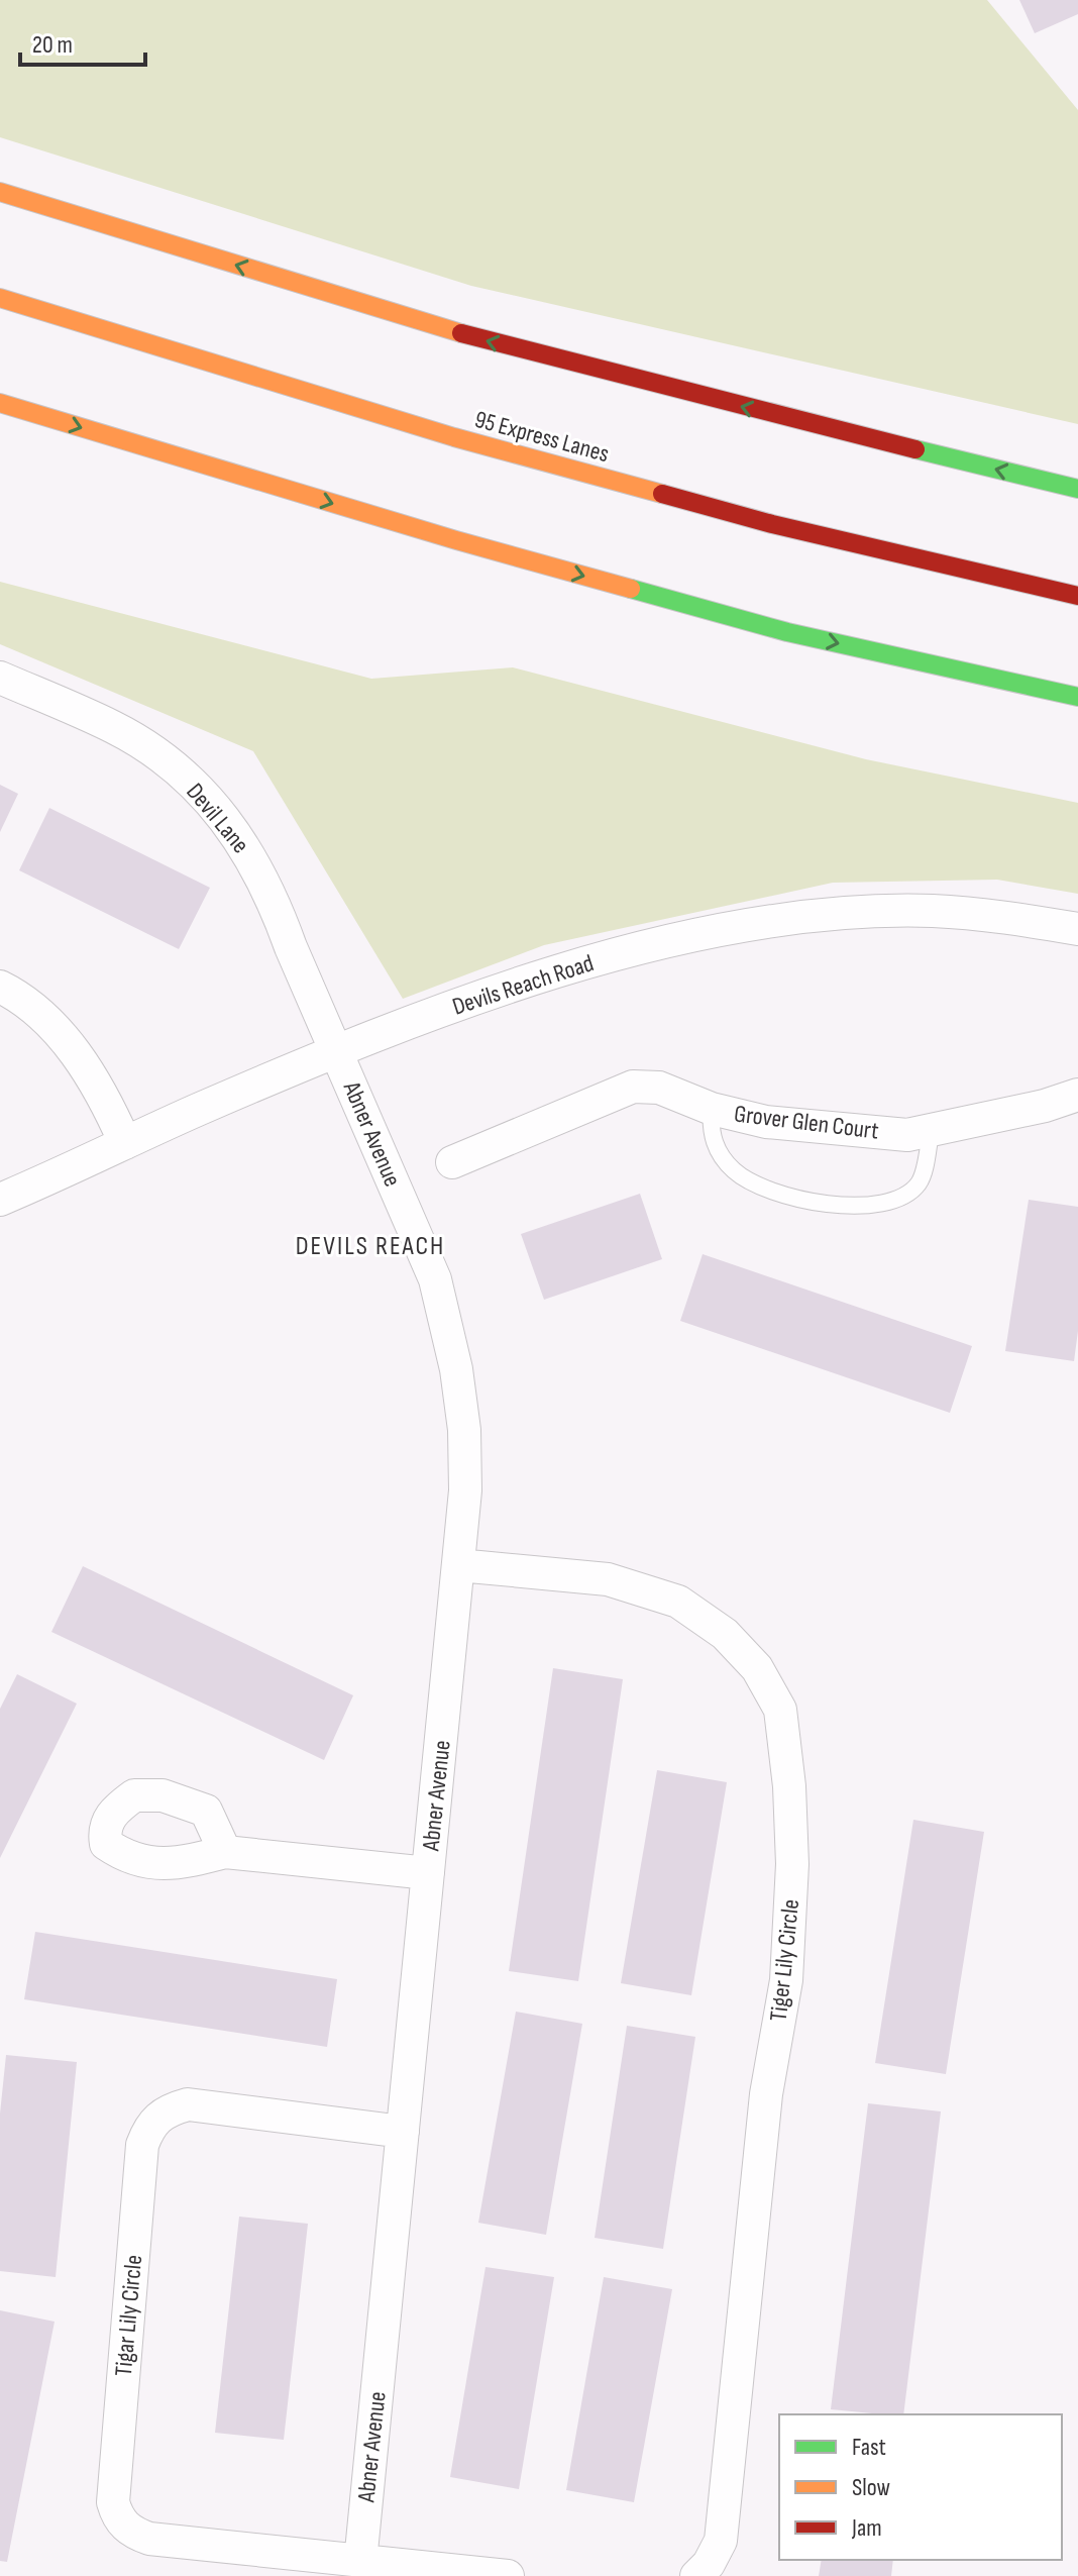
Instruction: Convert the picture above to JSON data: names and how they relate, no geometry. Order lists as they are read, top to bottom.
{
  "streets": {
    "highway": ["95 Express Lanes"],
    "street": [
      "Devil Lane",
      "Devils Reach Road",
      "Grover Glen Court",
      "Abner Avenue",
      "Tiger Lily Circle",
      "Tigar Lily Circle"
    ]
  },
  "crossings": [
    ["Devil Lane", "Devils Reach Road"],
    ["Devil Lane", "Abner Avenue"],
    ["Devils Reach Road", "Abner Avenue"],
    ["Abner Avenue", "Tiger Lily Circle"],
    ["Abner Avenue", "Tigar Lily Circle"]
  ],
  "districts": ["DEVILS REACH"],
  "legend": ["Fast", "Slow", "Jam"],
  "scale_bar": "20 m"
}
